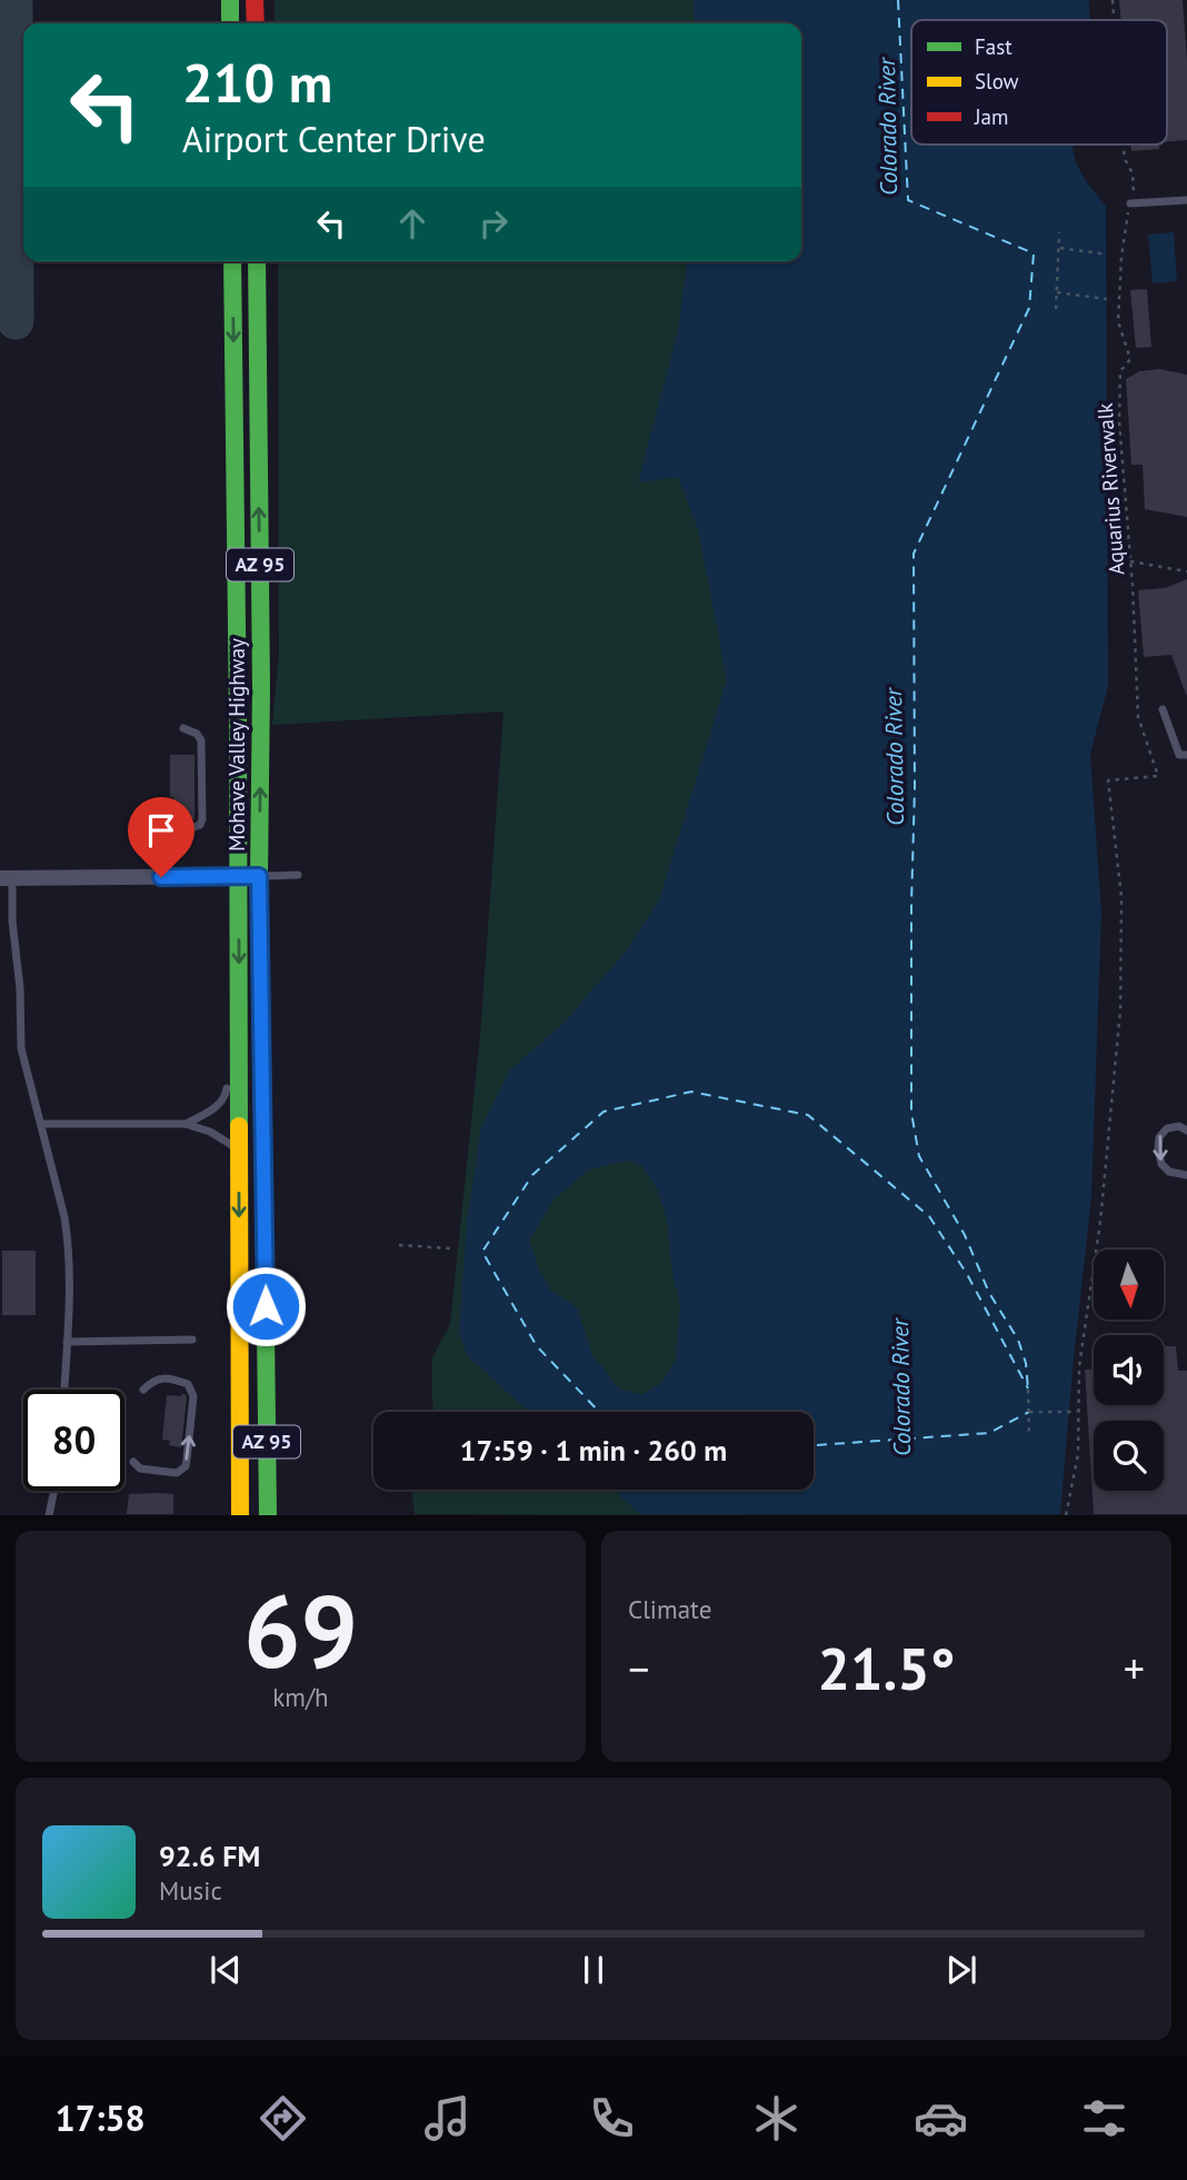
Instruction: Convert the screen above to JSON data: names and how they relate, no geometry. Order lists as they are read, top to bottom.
{
  "streets": {
    "highway": ["AZ 95", "Mohave Valley Highway"],
    "path": ["Aquarius Riverwalk"]
  },
  "water": ["Colorado River"],
  "legend": ["Fast", "Slow", "Jam"],
  "north": "bottom",
  "page": {
    "turn": ["210 m", "Airport Center Drive"],
    "limit": "80",
    "trip": "17:59 · 1 min · 260 m",
    "tile": [
      ["69", "km/h"],
      "Climate"
    ],
    "heat": ["−", "21.5°", "+"],
    "song": ["92.6 FM", "Music"],
    "tabs": "17:58"
  }
}
